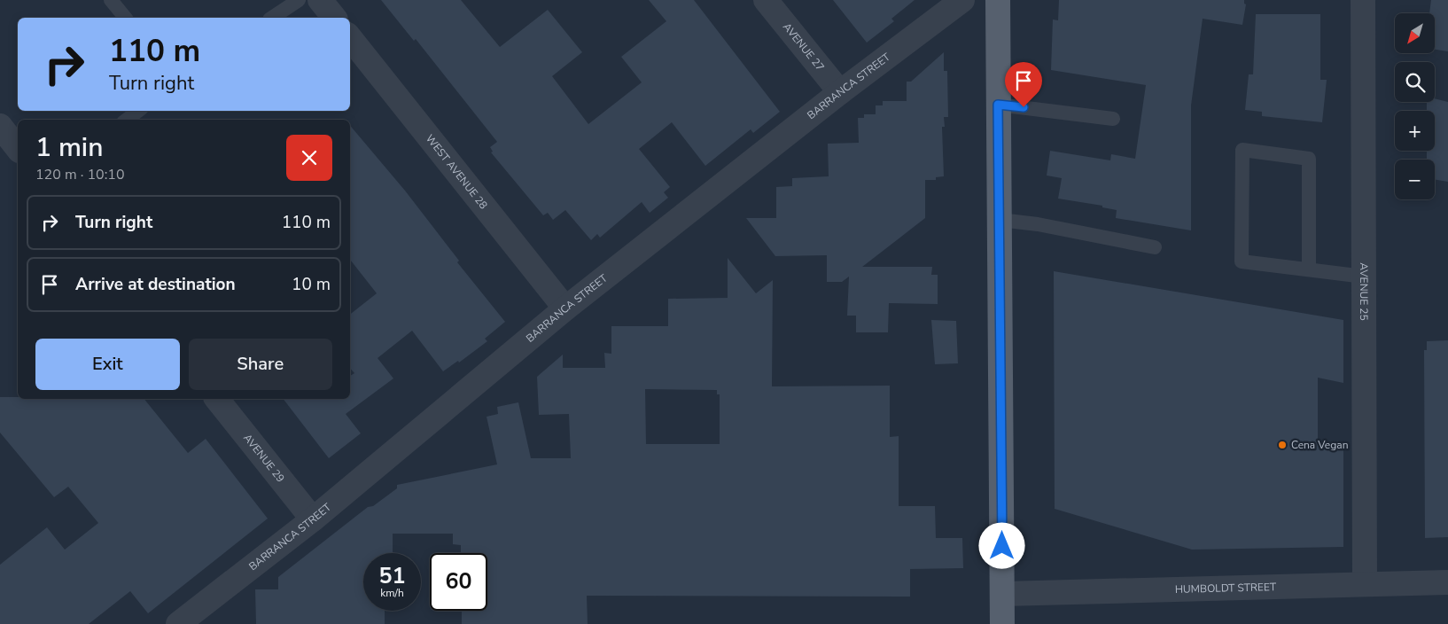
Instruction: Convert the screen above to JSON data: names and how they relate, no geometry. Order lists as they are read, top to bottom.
{
  "streets": {
    "street": [
      "AVENUE 27",
      "BARRANCA STREET",
      "WEST AVENUE 28",
      "AVENUE 25",
      "AVENUE 29",
      "HUMBOLDT STREET"
    ]
  },
  "crossings": [
    ["AVENUE 27", "BARRANCA STREET"],
    ["BARRANCA STREET", "WEST AVENUE 28"],
    ["BARRANCA STREET", "AVENUE 29"],
    ["AVENUE 25", "HUMBOLDT STREET"]
  ],
  "places": ["Cena Vegan"],
  "north": "bottom left",
  "page": {
    "map_buttons": ["+", "−"],
    "turn": ["110 m", "Turn right"],
    "heading": ["1 min", "120 m · 10:10"],
    "list": [
      {
        "name": "Turn right",
        "value": "110 m"
      },
      {
        "name": "Arrive at destination",
        "value": "10 m"
      }
    ],
    "buttons": ["Exit", "Share"],
    "speed": "51 km/h",
    "limit": "60"
  }
}
